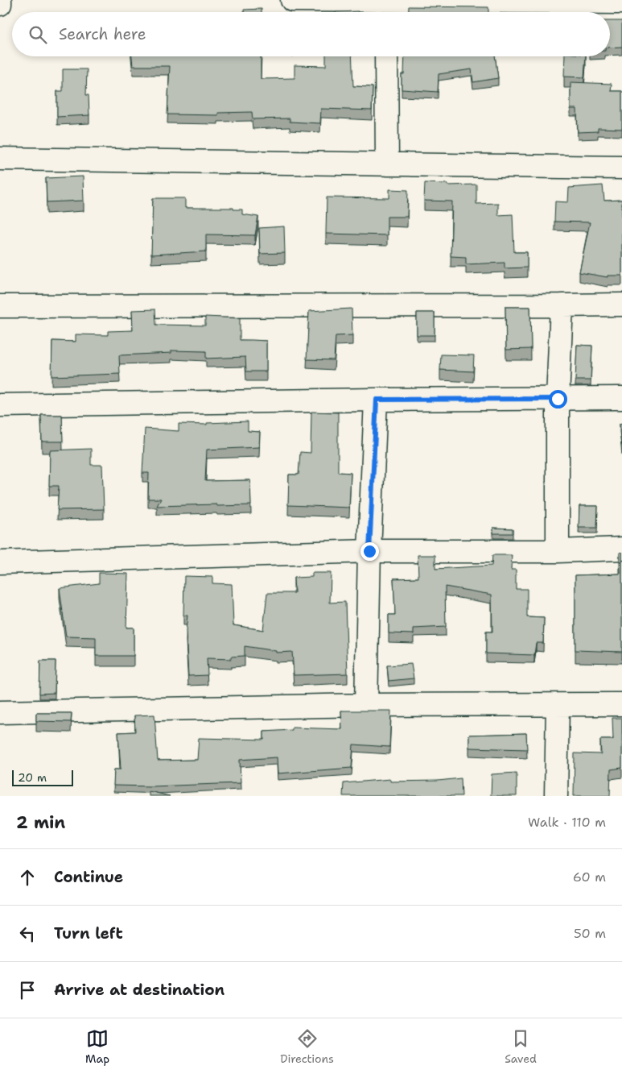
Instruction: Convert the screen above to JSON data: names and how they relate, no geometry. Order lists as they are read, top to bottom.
{
  "scale_bar": "20 m",
  "page": {
    "search": "Search here",
    "scale": "20 m",
    "heading": ["2 min", "Walk · 110 m"],
    "list": [
      ["Continue", "60 m"],
      ["Turn left", "50 m"],
      "Arrive at destination"
    ],
    "nav": ["Map", "Directions", "Saved"]
  }
}
